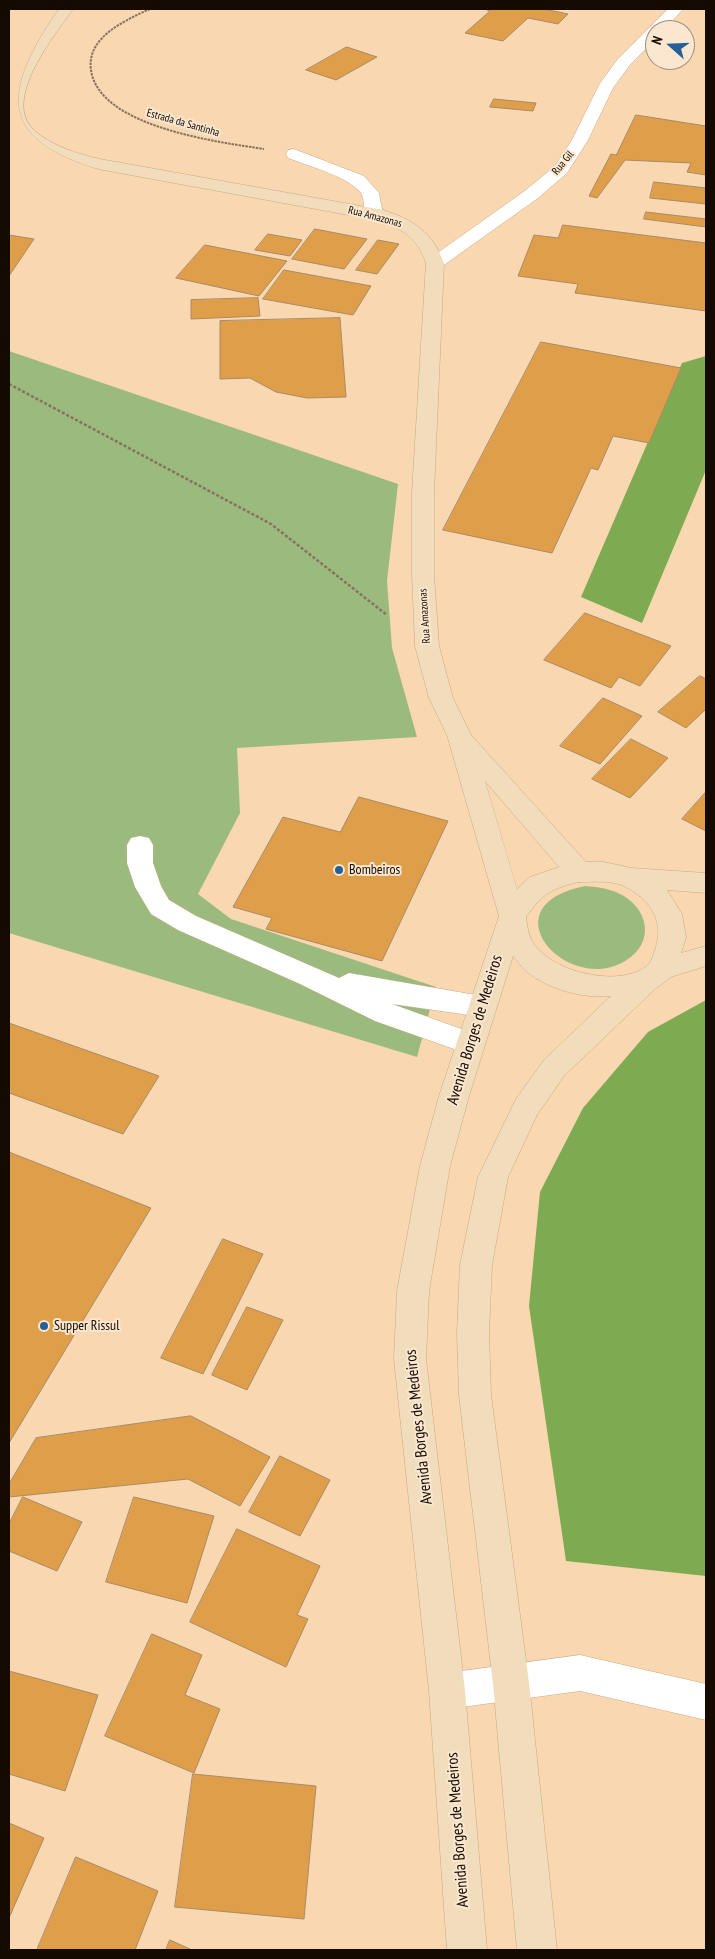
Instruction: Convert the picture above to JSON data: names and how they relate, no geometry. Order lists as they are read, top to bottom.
{
  "streets": {
    "main road": ["Rua Amazonas", "Avenida Borges de Medeiros"],
    "street": ["Rua Gil"],
    "path": ["Estrada da Santinha"]
  },
  "crossings": [
    ["Rua Gil", "Rua Amazonas"]
  ],
  "places": ["Bombeiros", "Supper Rissul"],
  "north": "left"
}
